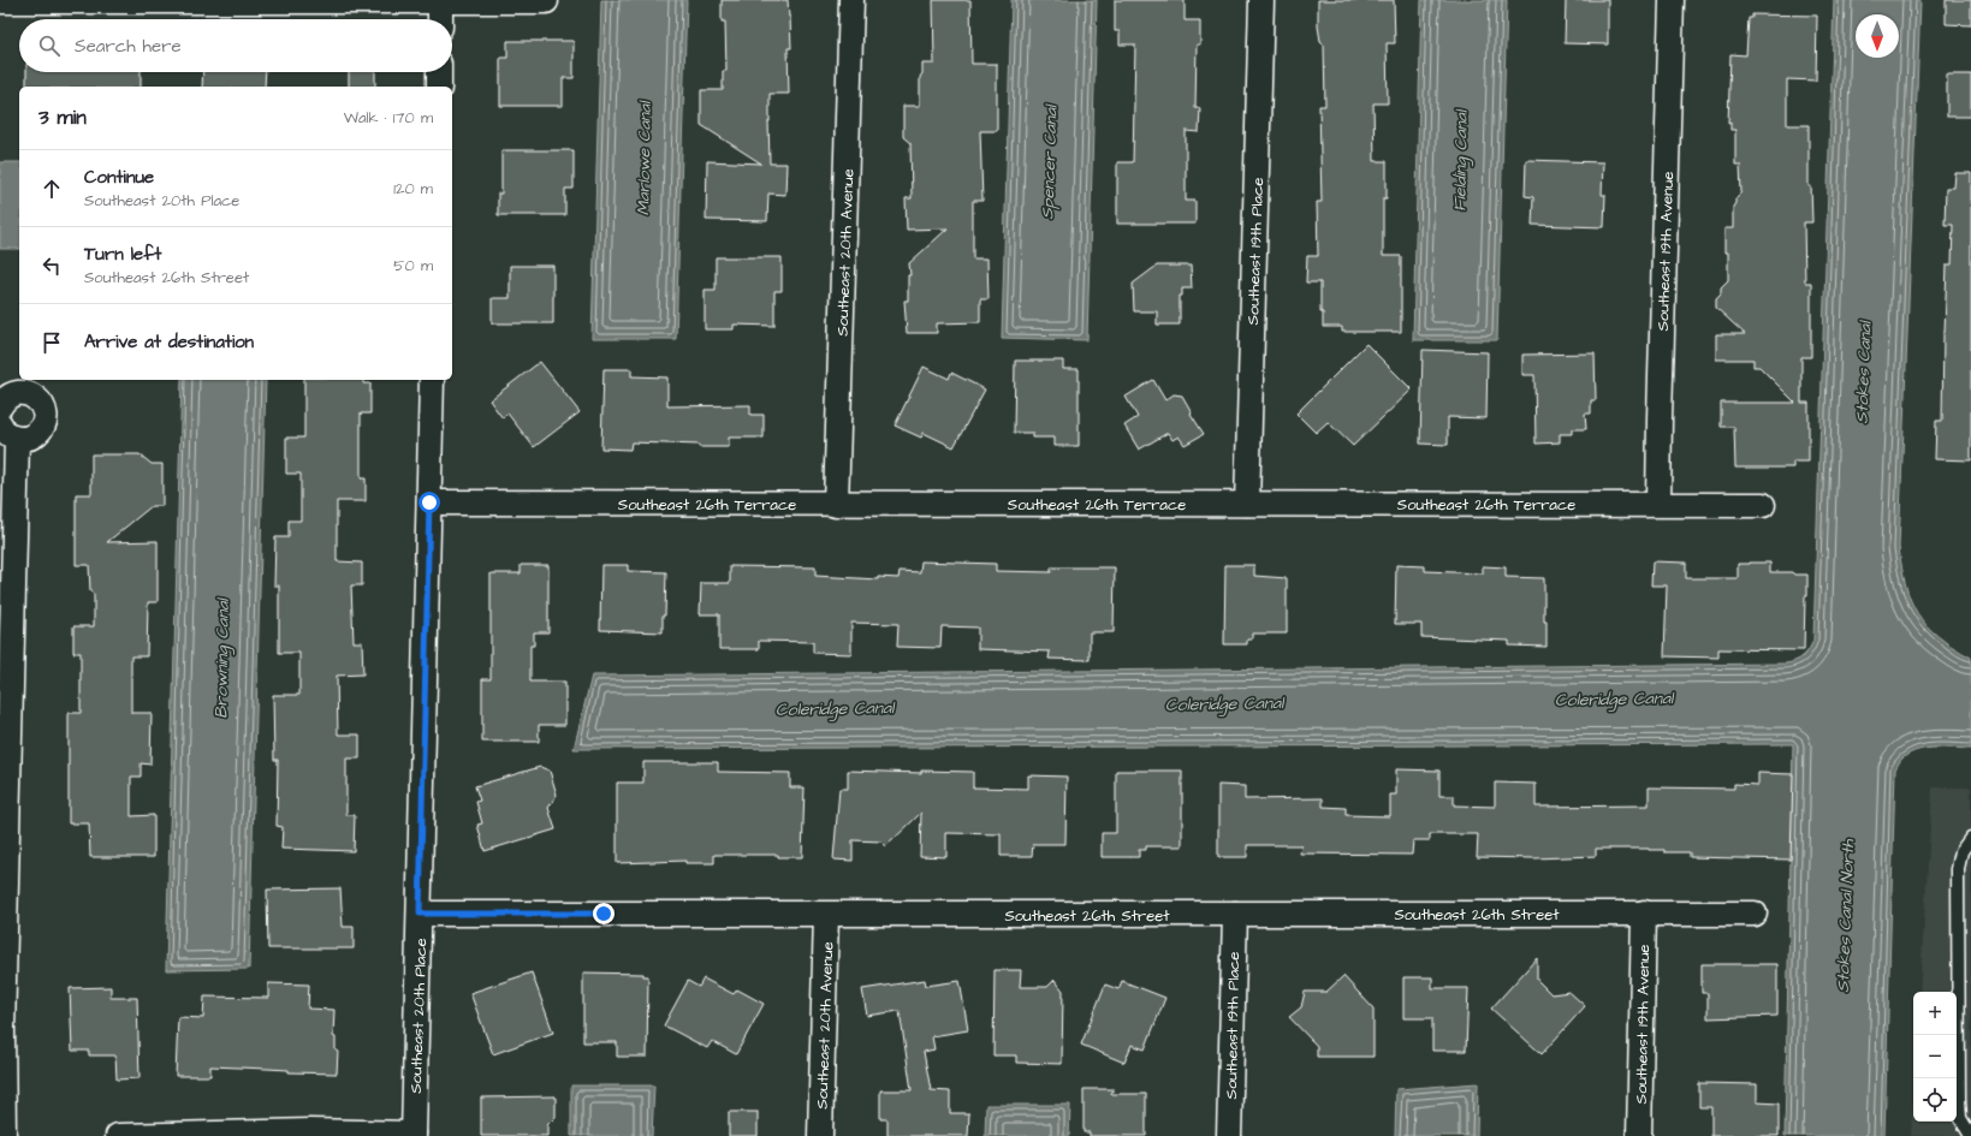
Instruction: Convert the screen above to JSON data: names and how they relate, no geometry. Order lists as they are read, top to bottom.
{
  "streets": {
    "street": [
      "Southeast 19th Place",
      "Southeast 19th Avenue",
      "Southeast 20th Avenue",
      "Southeast 26th Terrace",
      "Southeast 26th Street",
      "Southeast 20th Place"
    ]
  },
  "crossings": [
    ["Southeast 19th Place", "Southeast 26th Terrace"],
    ["Southeast 19th Place", "Southeast 26th Street"],
    ["Southeast 19th Avenue", "Southeast 26th Terrace"],
    ["Southeast 19th Avenue", "Southeast 26th Street"],
    ["Southeast 20th Avenue", "Southeast 26th Terrace"],
    ["Southeast 20th Avenue", "Southeast 26th Street"],
    ["Southeast 26th Terrace", "Southeast 20th Place"],
    ["Southeast 26th Street", "Southeast 20th Place"]
  ],
  "water": [
    "Marlowe Canal",
    "Fielding Canal",
    "Spencer Canal",
    "Stokes Canal",
    "Browning Canal",
    "Coleridge Canal",
    "Stokes Canal North"
  ],
  "north": "bottom",
  "page": {
    "search": "Search here",
    "heading": ["3 min", "Walk · 170 m"],
    "list": [
      ["Continue", "Southeast 20th Place", "120 m"],
      ["Turn left", "Southeast 26th Street", "50 m"],
      "Arrive at destination"
    ],
    "map_buttons": ["+", "−"]
  }
}
